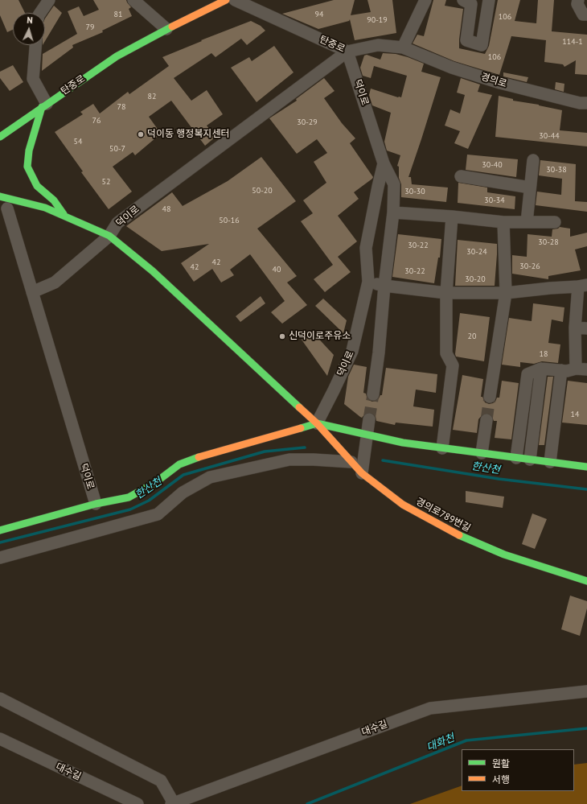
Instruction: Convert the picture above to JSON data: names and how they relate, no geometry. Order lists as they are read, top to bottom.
{
  "streets": {
    "main road": ["탄중로", "덕이로", "경의로789번길"],
    "street": ["경의로", "대수길"]
  },
  "crossings": [
    ["탄중로", "경의로"],
    ["탄중로", "덕이로"],
    ["덕이로", "경의로789번길"]
  ],
  "water": ["한산천", "대화천"],
  "places": ["덕이동 행정복지센터", "신덕이로주유소"],
  "house_numbers": [
    "81",
    "94",
    "106",
    "90-19",
    "79",
    "114-1",
    "106",
    "82",
    "78",
    "76",
    "30-29",
    "30-44",
    "54",
    "50-7",
    "30-40",
    "30-38",
    "52",
    "50-20",
    "30-30",
    "30-34",
    "48",
    "50-16",
    "30-28",
    "30-22",
    "30-24",
    "42",
    "30-26",
    "42",
    "40",
    "30-22",
    "30-20",
    "20",
    "18",
    "14"
  ],
  "legend": ["원활", "서행"],
  "north": "top"
}
